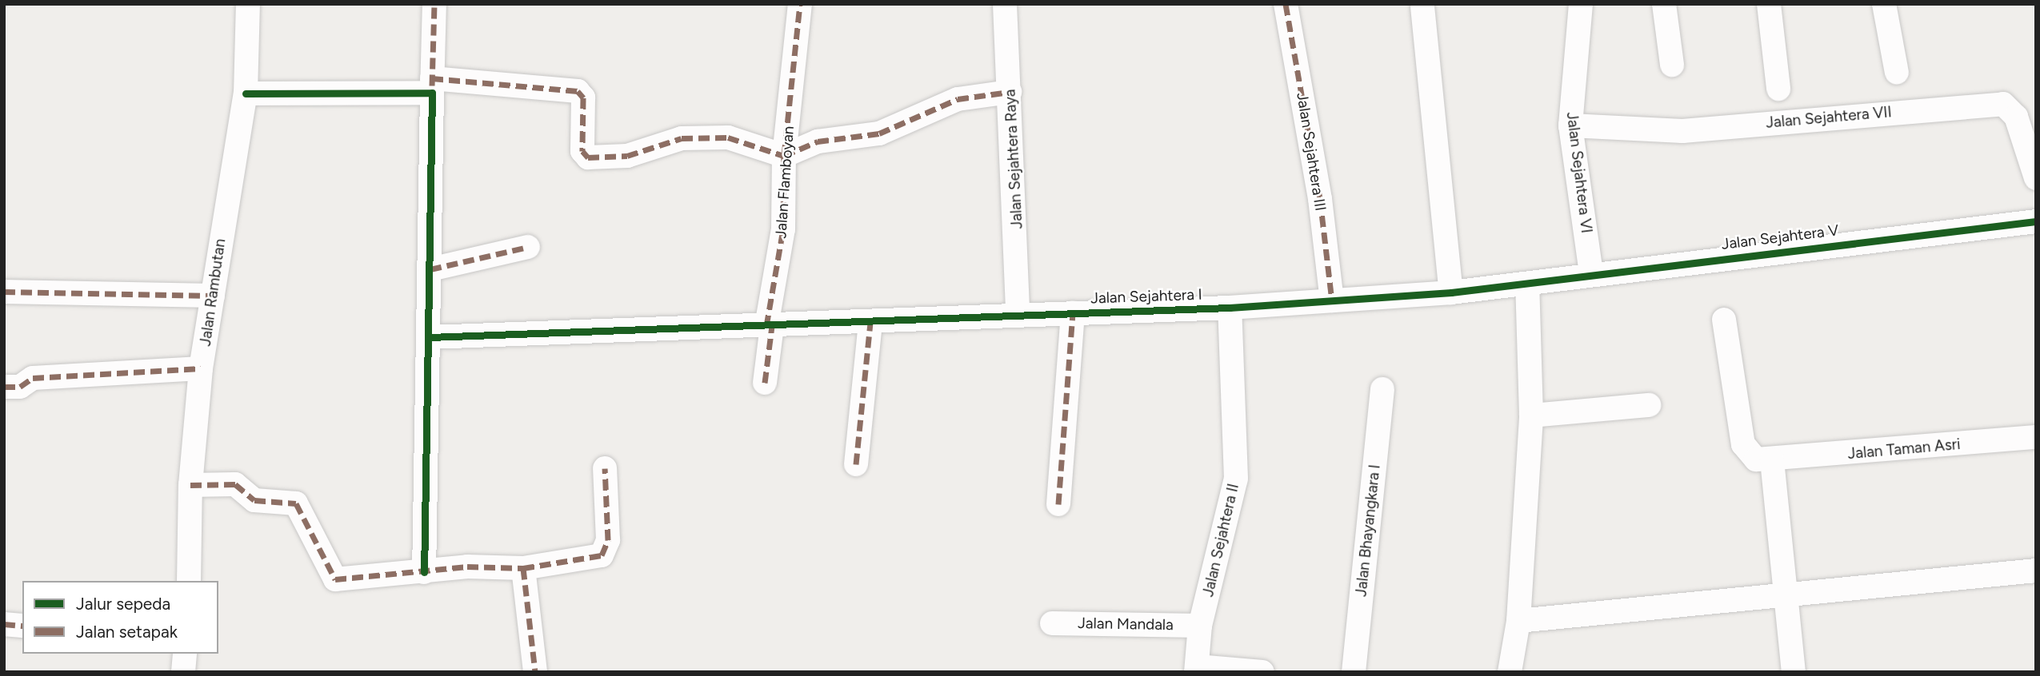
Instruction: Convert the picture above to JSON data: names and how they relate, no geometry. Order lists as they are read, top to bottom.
{
  "streets": {
    "street": [
      "Jalan Sejahtera VII",
      "Jalan Sejahtera III",
      "Jalan Sejahtera Raya",
      "Jalan Sejahtera VI",
      "Jalan Flamboyan",
      "Jalan Sejahtera V",
      "Jalan Rambutan",
      "Jalan Sejahtera I",
      "Jalan Taman Asri",
      "Jalan Bhayangkara I",
      "Jalan Sejahtera II",
      "Jalan Mandala"
    ]
  },
  "crossings": [
    ["Jalan Sejahtera VII", "Jalan Sejahtera VI"],
    ["Jalan Sejahtera III", "Jalan Sejahtera I"],
    ["Jalan Sejahtera Raya", "Jalan Sejahtera I"],
    ["Jalan Sejahtera VI", "Jalan Sejahtera V"],
    ["Jalan Flamboyan", "Jalan Sejahtera I"],
    ["Jalan Sejahtera V", "Jalan Sejahtera I"],
    ["Jalan Sejahtera I", "Jalan Sejahtera II"],
    ["Jalan Sejahtera II", "Jalan Mandala"]
  ],
  "legend": ["Jalur sepeda", "Jalan setapak"]
}
